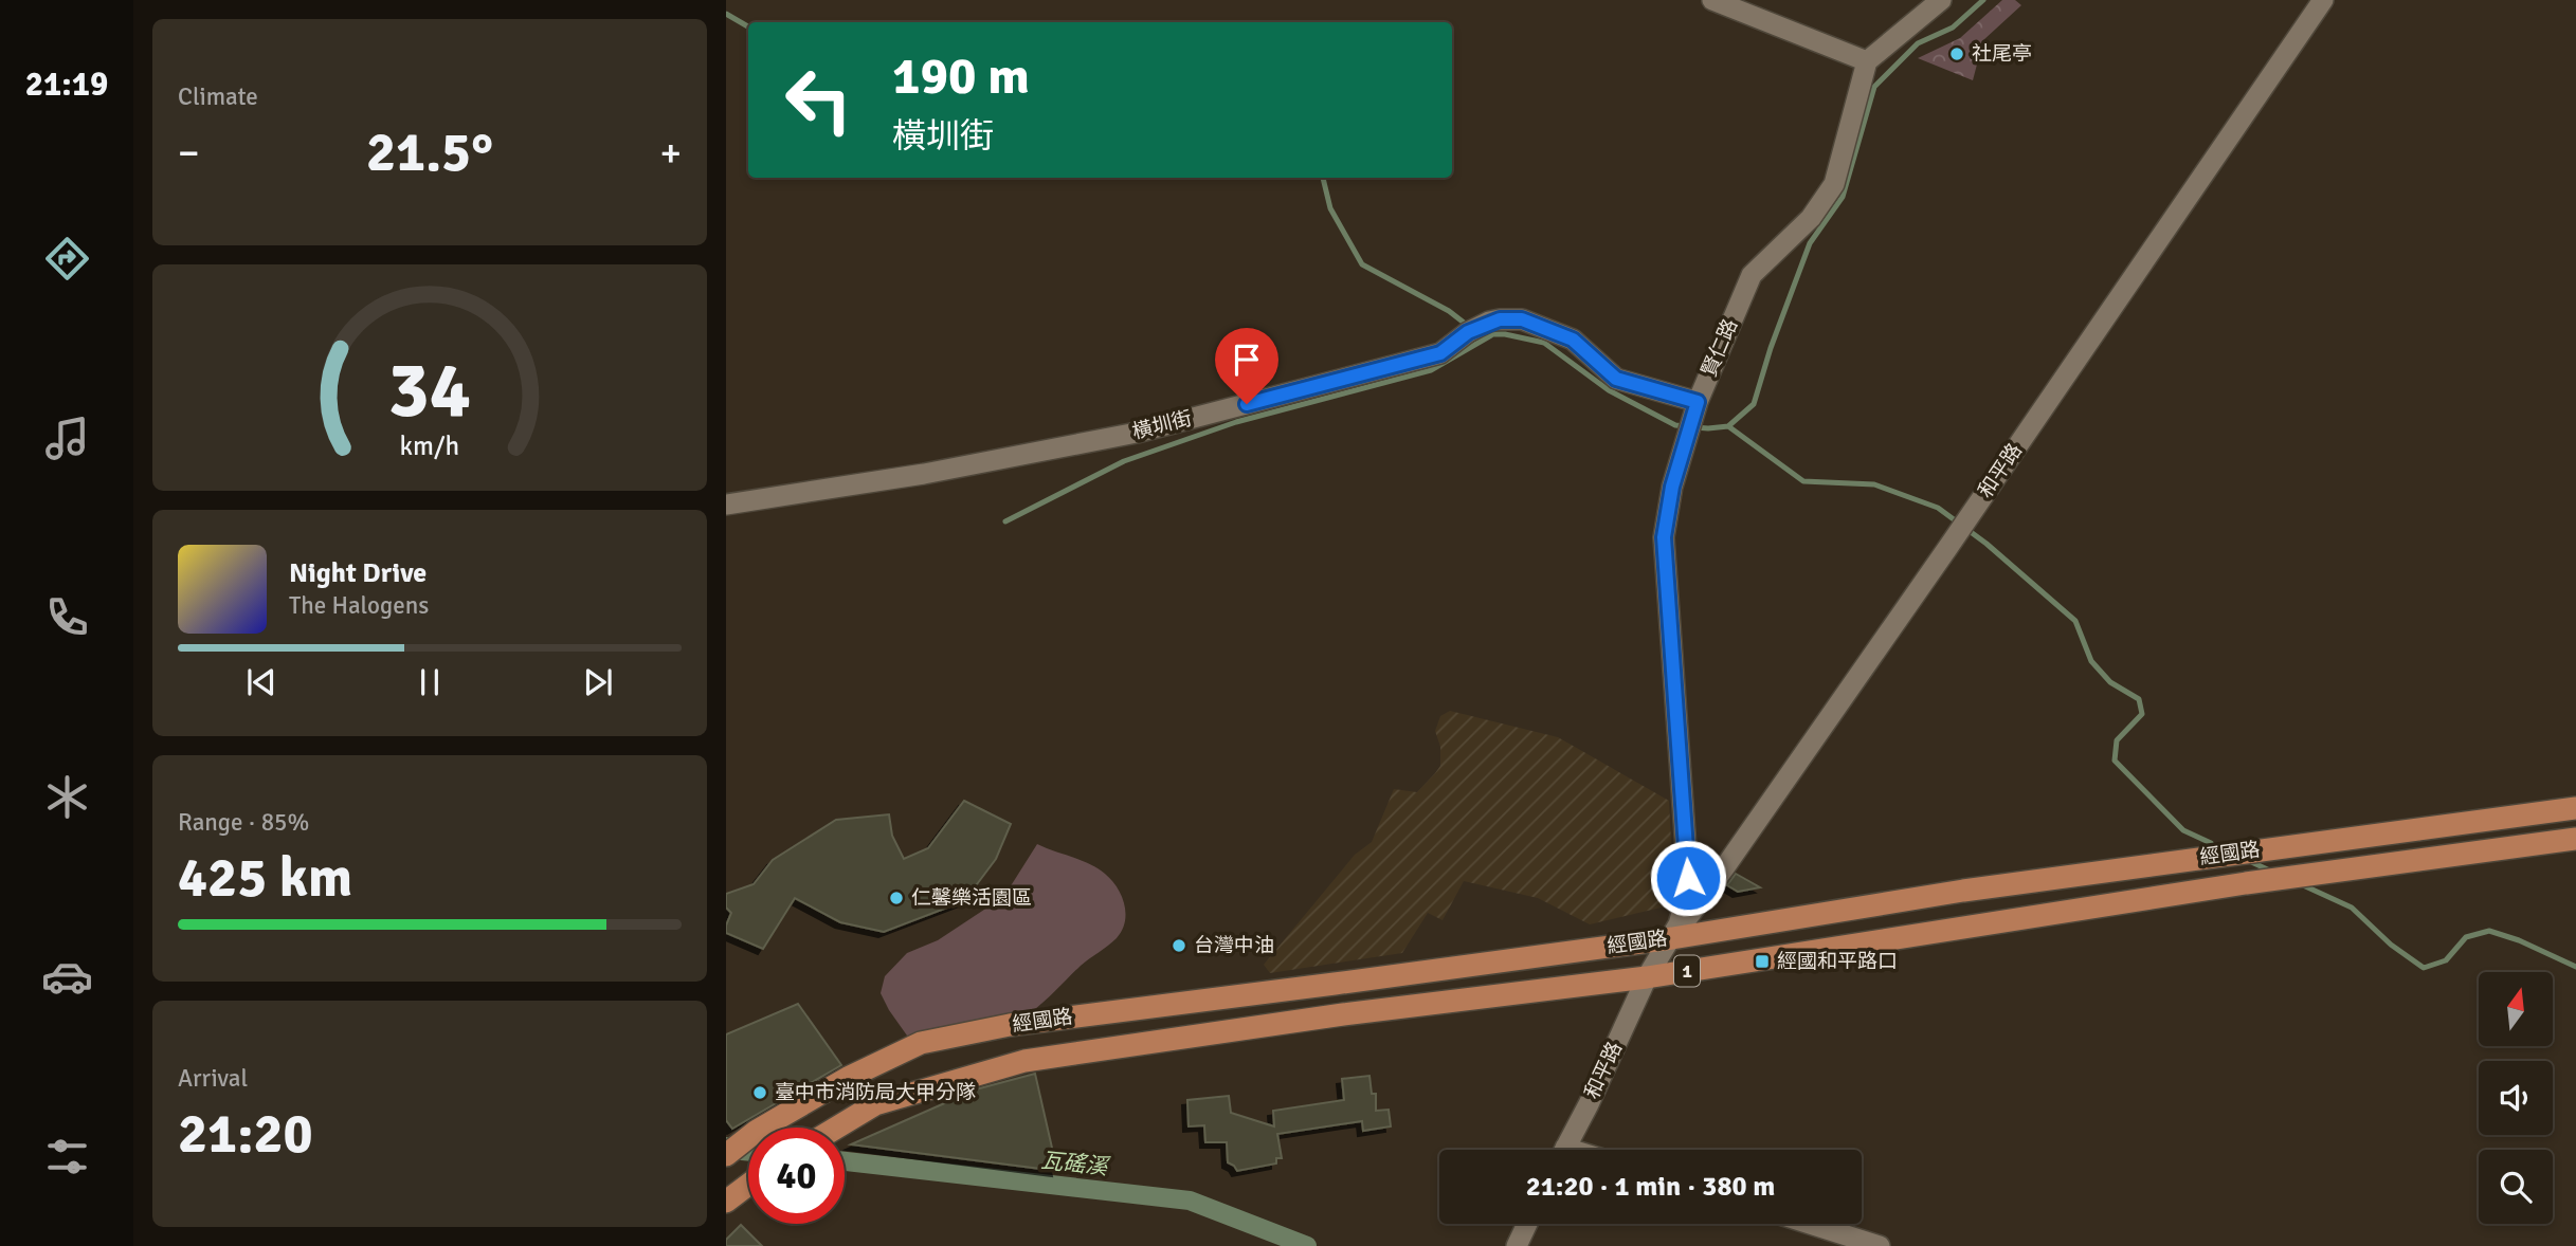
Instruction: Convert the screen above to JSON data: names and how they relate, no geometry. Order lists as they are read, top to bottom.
{
  "streets": {
    "main road": ["經國路", "1"],
    "street": ["賢仁路", "橫圳街", "和平路"]
  },
  "crossings": [
    ["賢仁路", "橫圳街"],
    ["賢仁路", "和平路"],
    ["賢仁路", "經國路"],
    ["和平路", "經國路"]
  ],
  "water": ["瓦磘溪"],
  "places": {
    "other": [
      "社尾亭",
      "仁馨樂活園區",
      "台灣中油",
      "臺中市消防局大甲分隊"
    ],
    "transit": ["經國和平路口"]
  },
  "north": "top",
  "page": {
    "tabs": "21:19",
    "tile": [
      "Climate",
      ["Range · 85%", "425 km"],
      ["Arrival", "21:20"]
    ],
    "turn": ["190 m", "橫圳街"],
    "heat": ["−", "21.5°", "+"],
    "song": ["Night Drive", "The Halogens"],
    "limit": "40",
    "trip": "21:20 · 1 min · 380 m",
    "gauge": ["34", "km/h"]
  }
}
